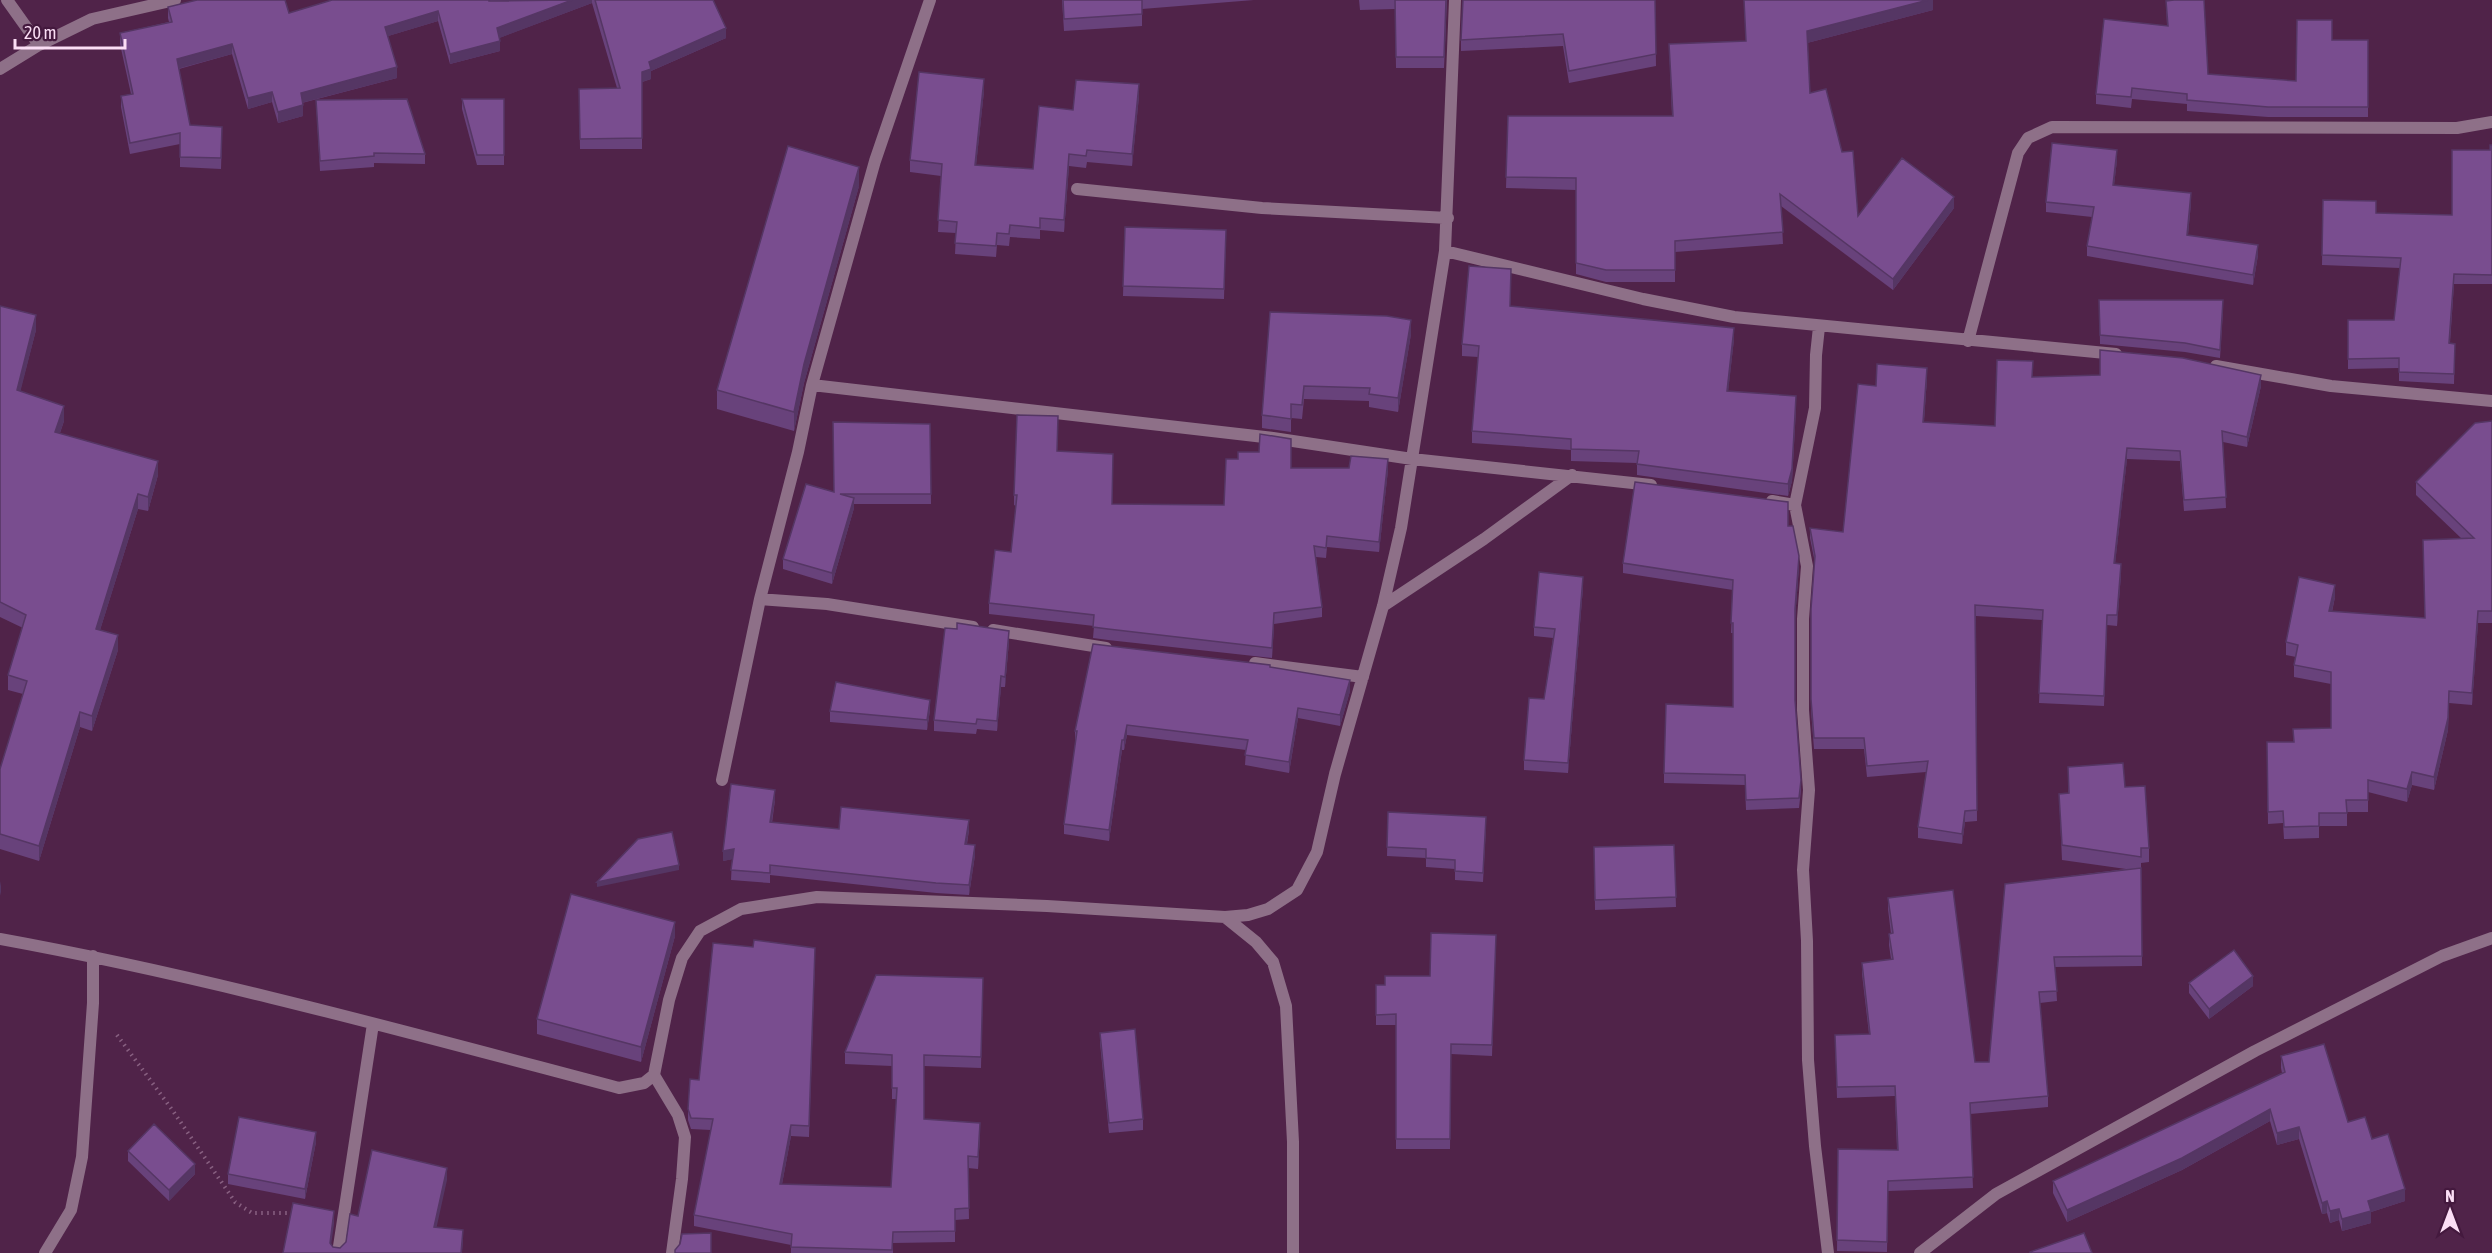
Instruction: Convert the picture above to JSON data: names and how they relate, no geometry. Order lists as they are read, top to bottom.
{
  "scale_bar": "20 m",
  "north": "top"
}
